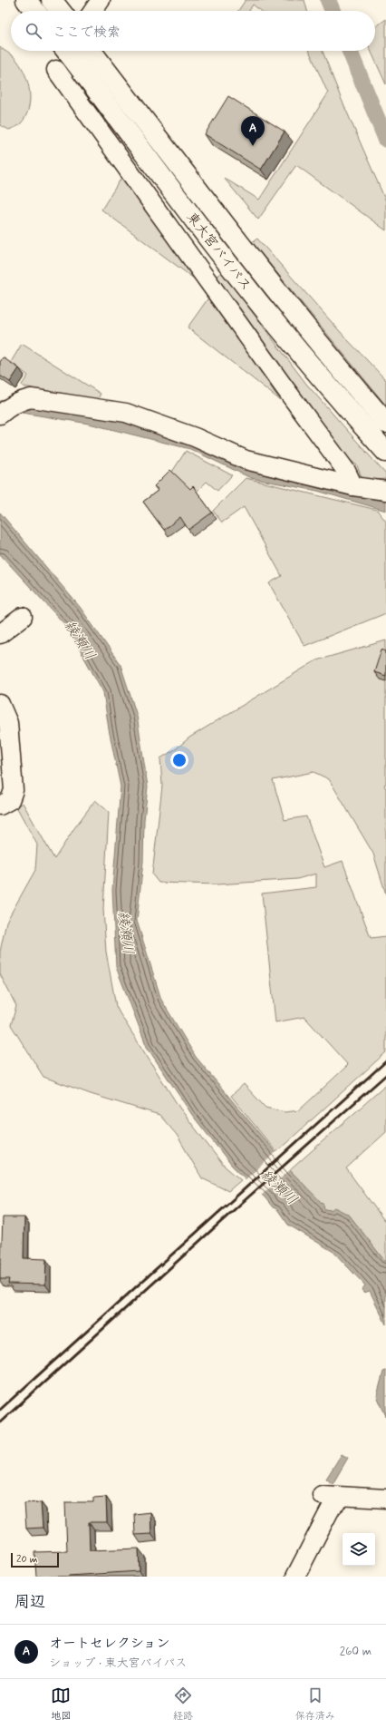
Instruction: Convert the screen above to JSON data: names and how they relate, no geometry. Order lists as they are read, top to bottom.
{
  "streets": {
    "highway": ["東大宮バイパス"]
  },
  "water": ["綾瀬川"],
  "scale_bar": "20 m",
  "page": {
    "search": "ここで検索",
    "pins": "A",
    "scale": "20 m",
    "heading": "周辺",
    "list": [
      {
        "mark": "A",
        "name": "オートセレクション",
        "note": "ショップ · 東大宮バイパス",
        "value": "260 m"
      }
    ],
    "nav": ["地図", "経路", "保存済み"]
  }
}
